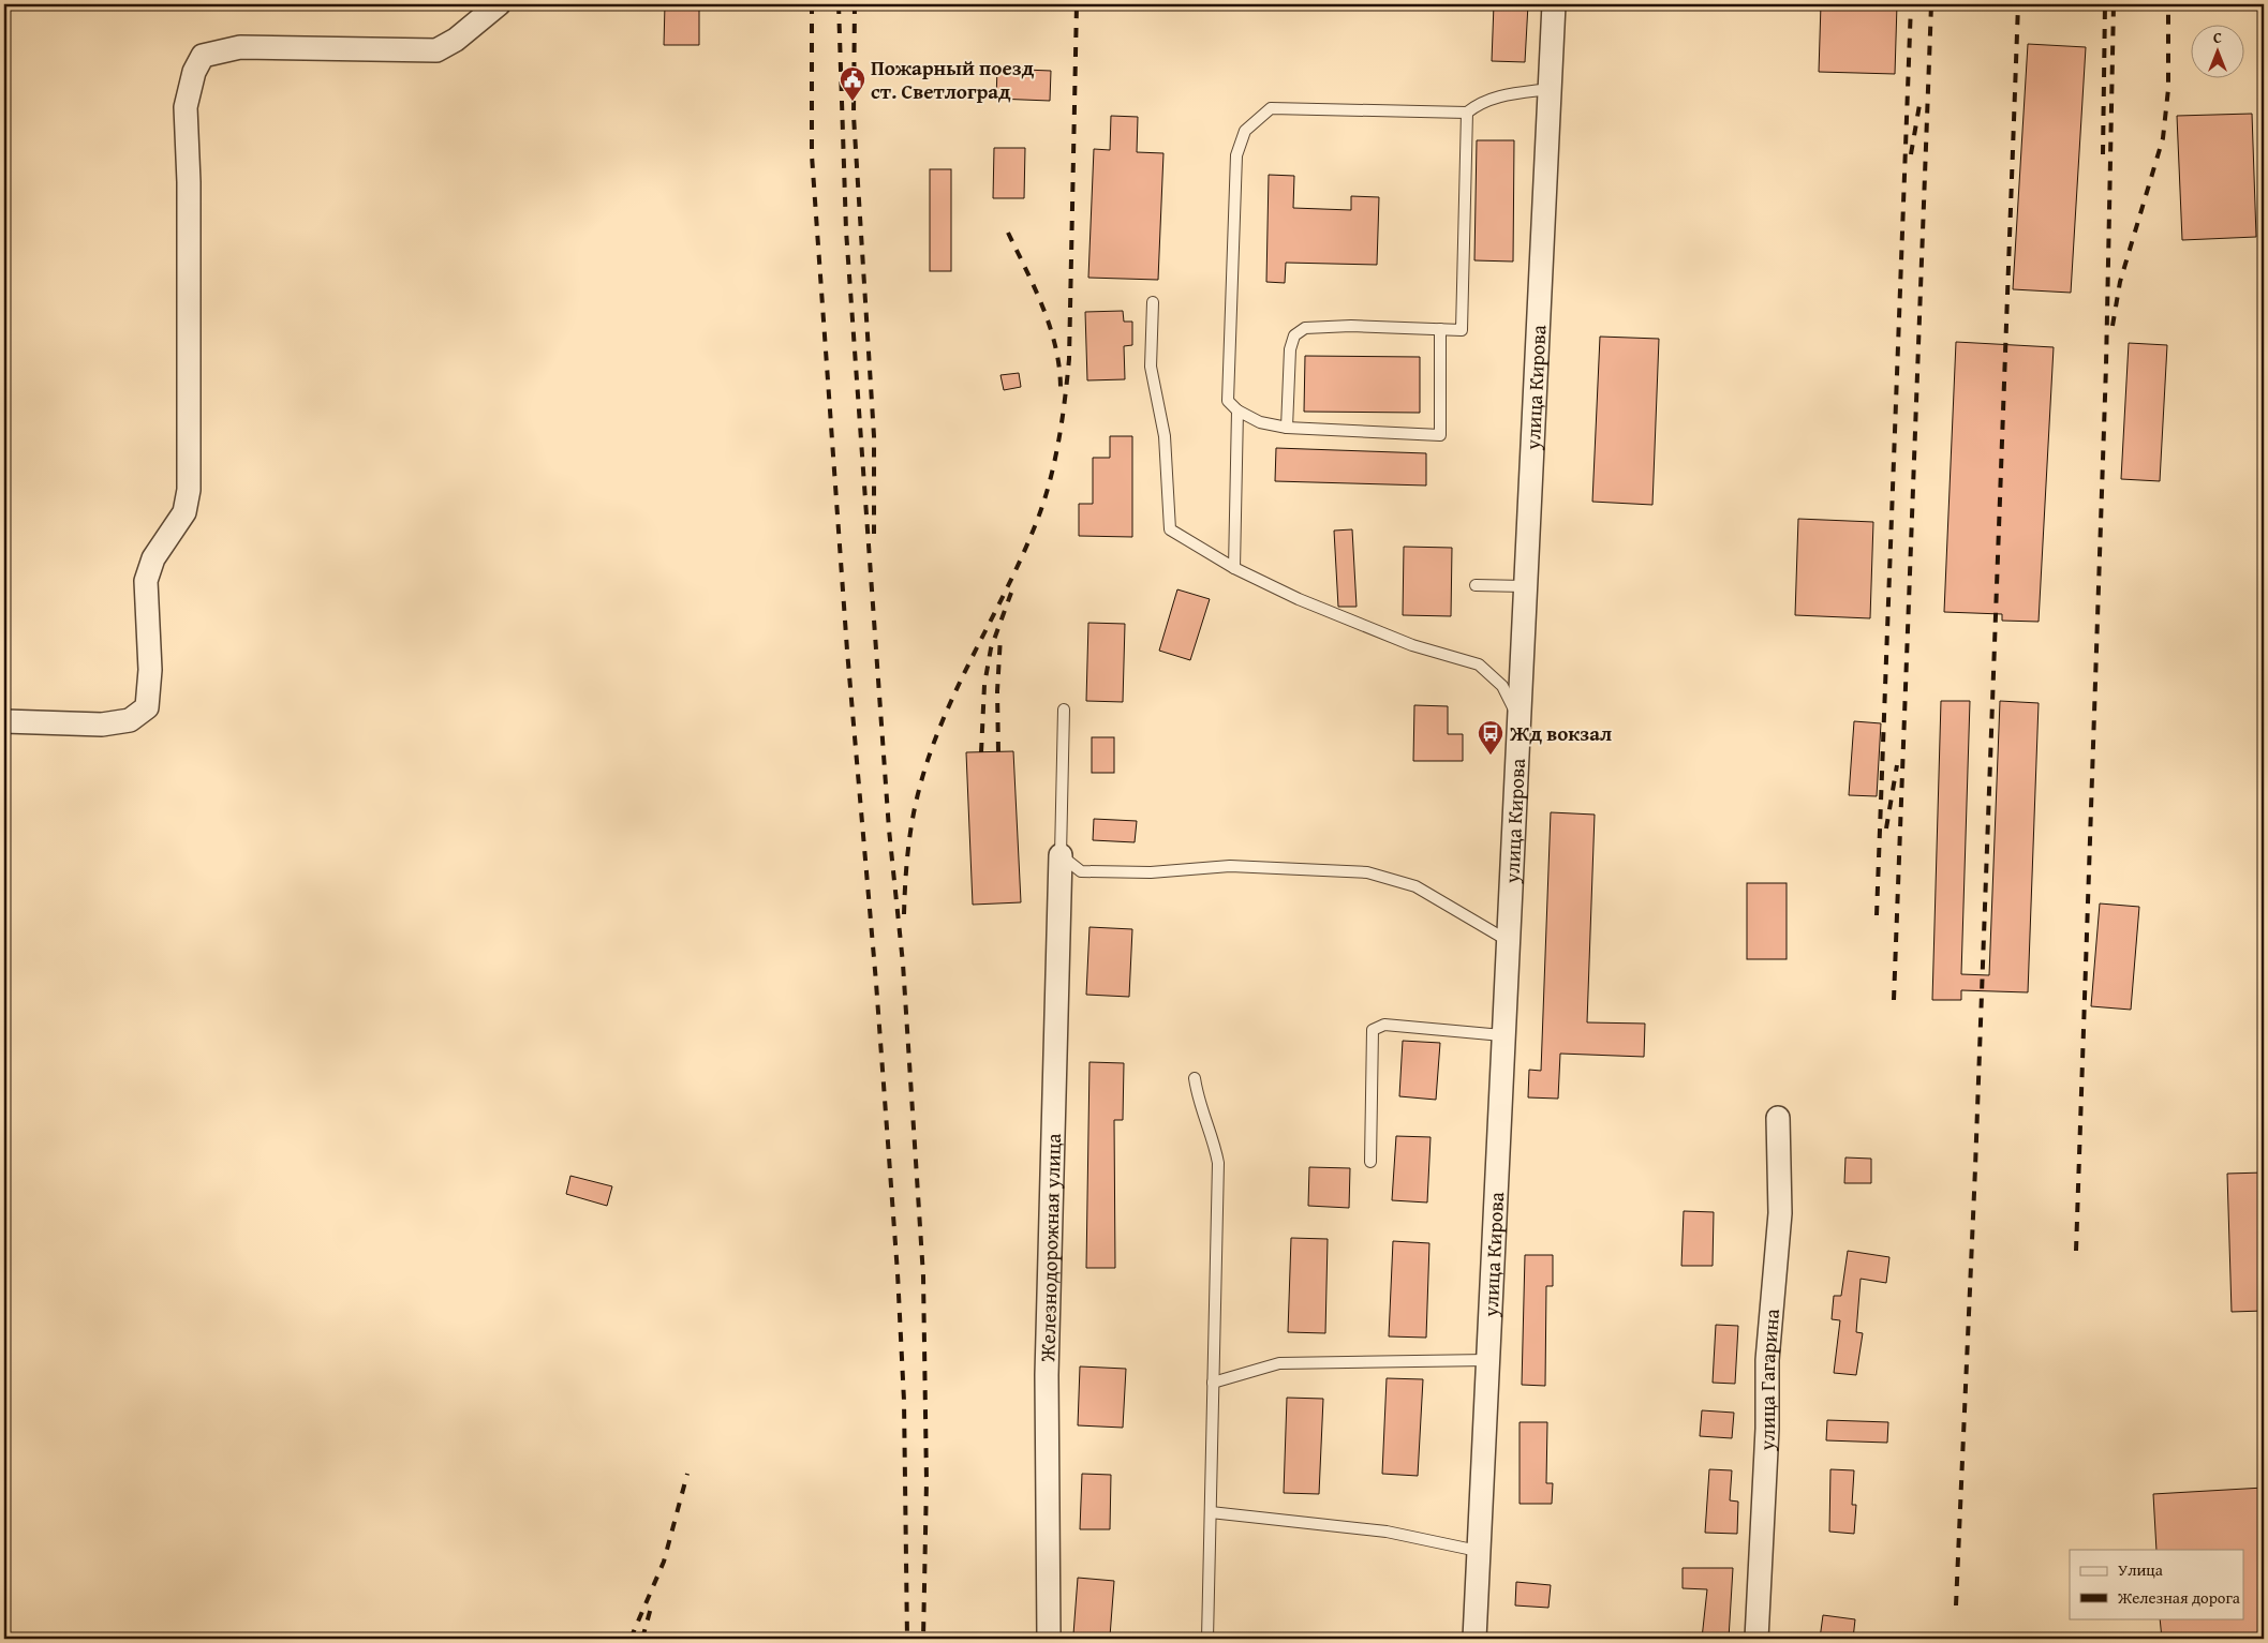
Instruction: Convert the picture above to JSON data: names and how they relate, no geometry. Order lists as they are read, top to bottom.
{
  "streets": {
    "street": ["улица Кирова", "Железнодорожная улица", "улица Гагарина"]
  },
  "places": {
    "public building": ["Пожарный поезд ст. Светлоград"],
    "bus stop": ["Жд вокзал"]
  },
  "legend": ["Улица", "Железная дорога"],
  "north": "top"
}
